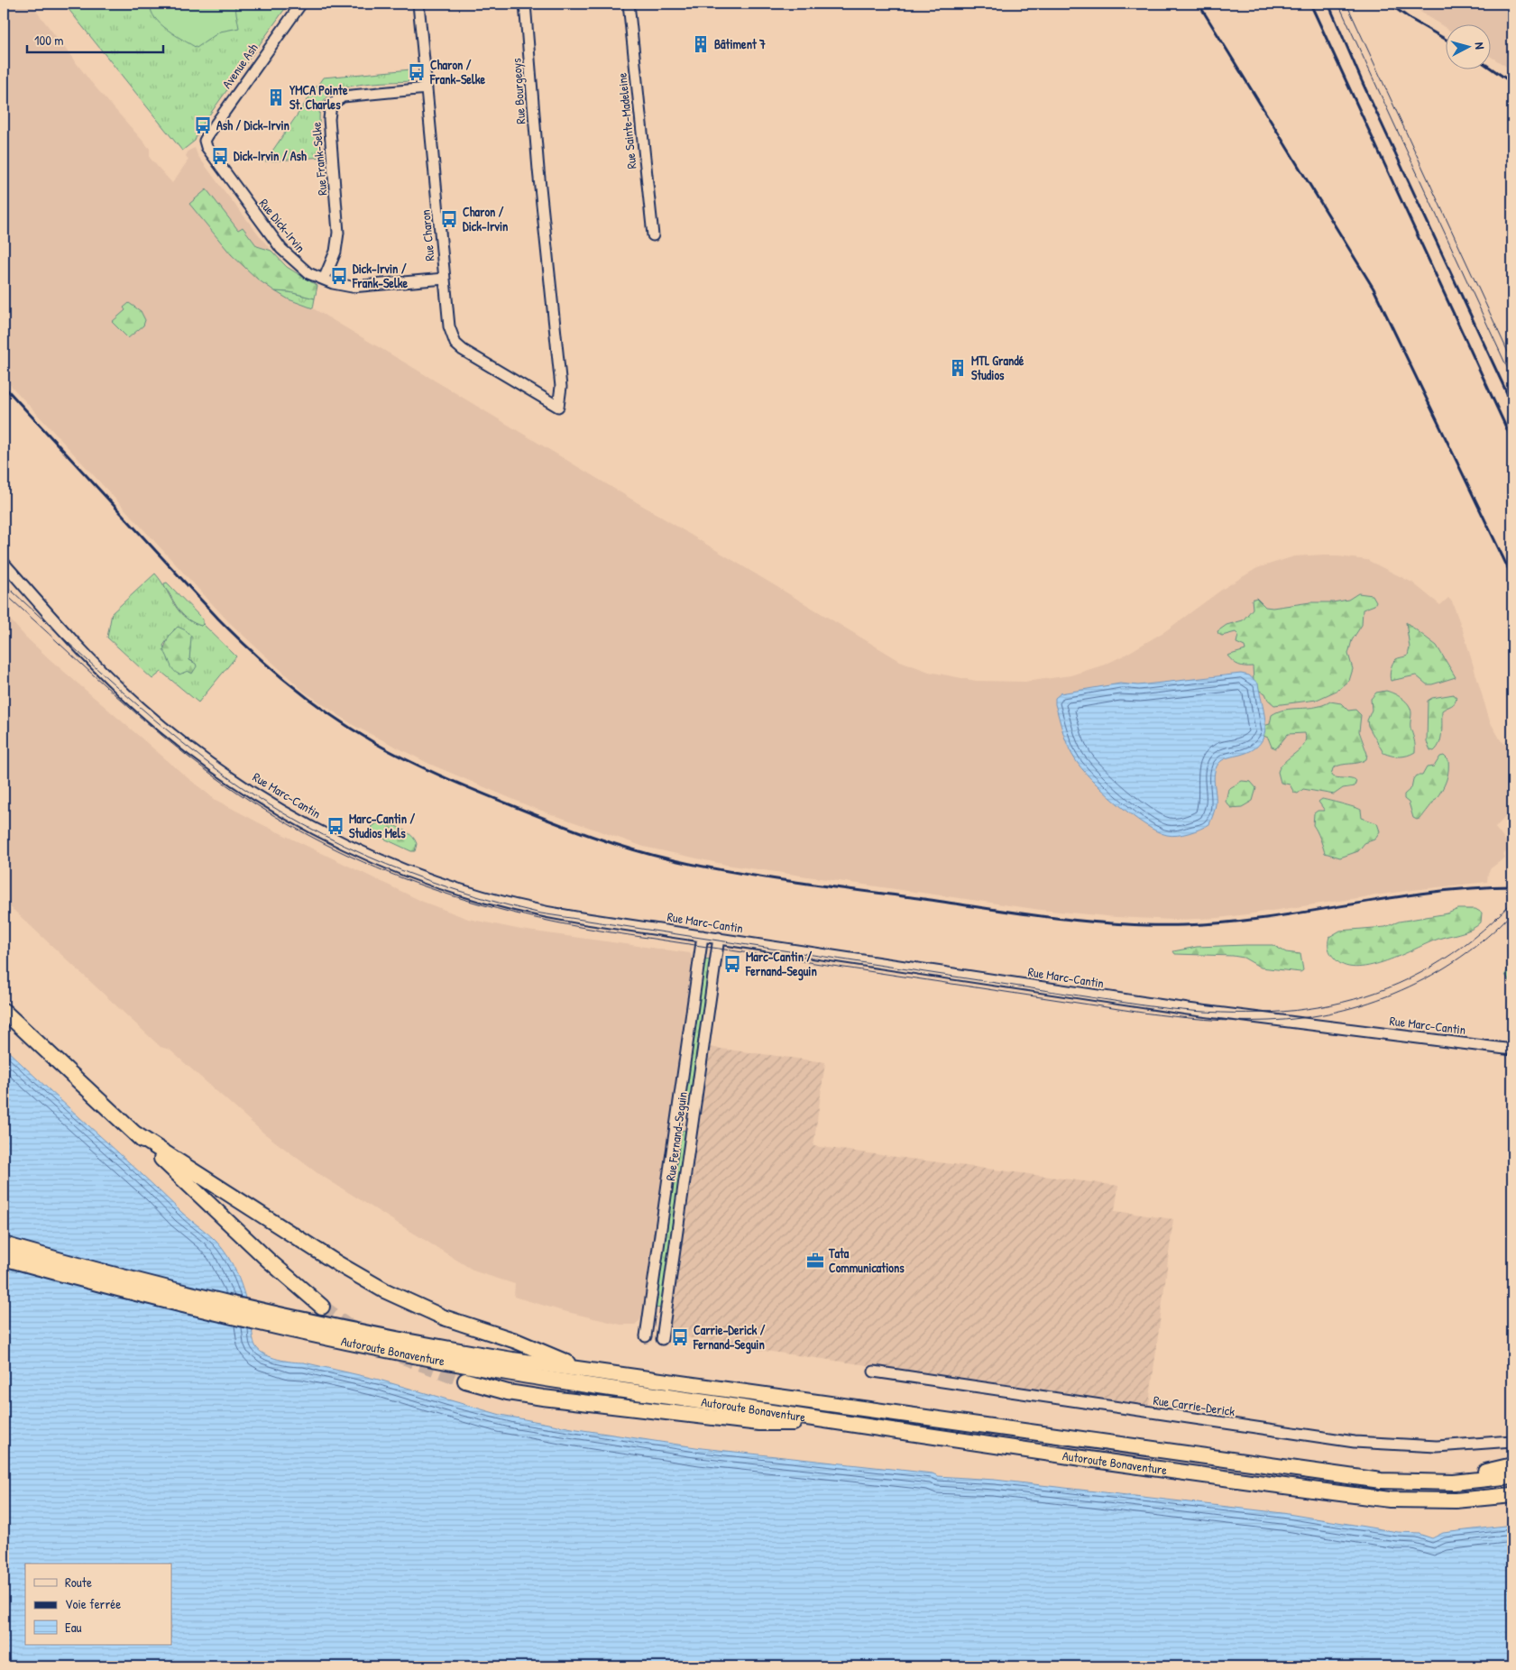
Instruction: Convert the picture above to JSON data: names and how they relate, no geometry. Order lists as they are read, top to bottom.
{
  "streets": {
    "highway": ["Autoroute Bonaventure"],
    "street": [
      "Avenue Ash",
      "Rue Bourgeoys",
      "Rue Sainte-Madeleine",
      "Rue Frank-Selke",
      "Rue Dick-Irvin",
      "Rue Charon",
      "Rue Marc-Cantin",
      "Rue Fernand-Seguin",
      "Rue Carrie-Derick"
    ]
  },
  "crossings": [
    ["Avenue Ash", "Rue Dick-Irvin"],
    ["Rue Bourgeoys", "Rue Charon"],
    ["Rue Frank-Selke", "Rue Dick-Irvin"],
    ["Rue Frank-Selke", "Rue Charon"],
    ["Rue Dick-Irvin", "Rue Charon"],
    ["Rue Marc-Cantin", "Rue Fernand-Seguin"]
  ],
  "places": {
    "building": ["Bâtiment 7", "YMCA Pointe St. Charles", "MTL Grandé Studios"],
    "bus stop": [
      "Charon / Frank-Selke",
      "Ash / Dick-Irvin",
      "Dick-Irvin / Ash",
      "Charon / Dick-Irvin",
      "Dick-Irvin / Frank-Selke",
      "Marc-Cantin / Studios Mels",
      "Marc-Cantin / Fernand-Seguin",
      "Carrie-Derick / Fernand-Seguin"
    ],
    "office": ["Tata Communications"]
  },
  "legend": ["Route", "Voie ferrée", "Eau"],
  "scale_bar": "100 m",
  "north": "right"
}
